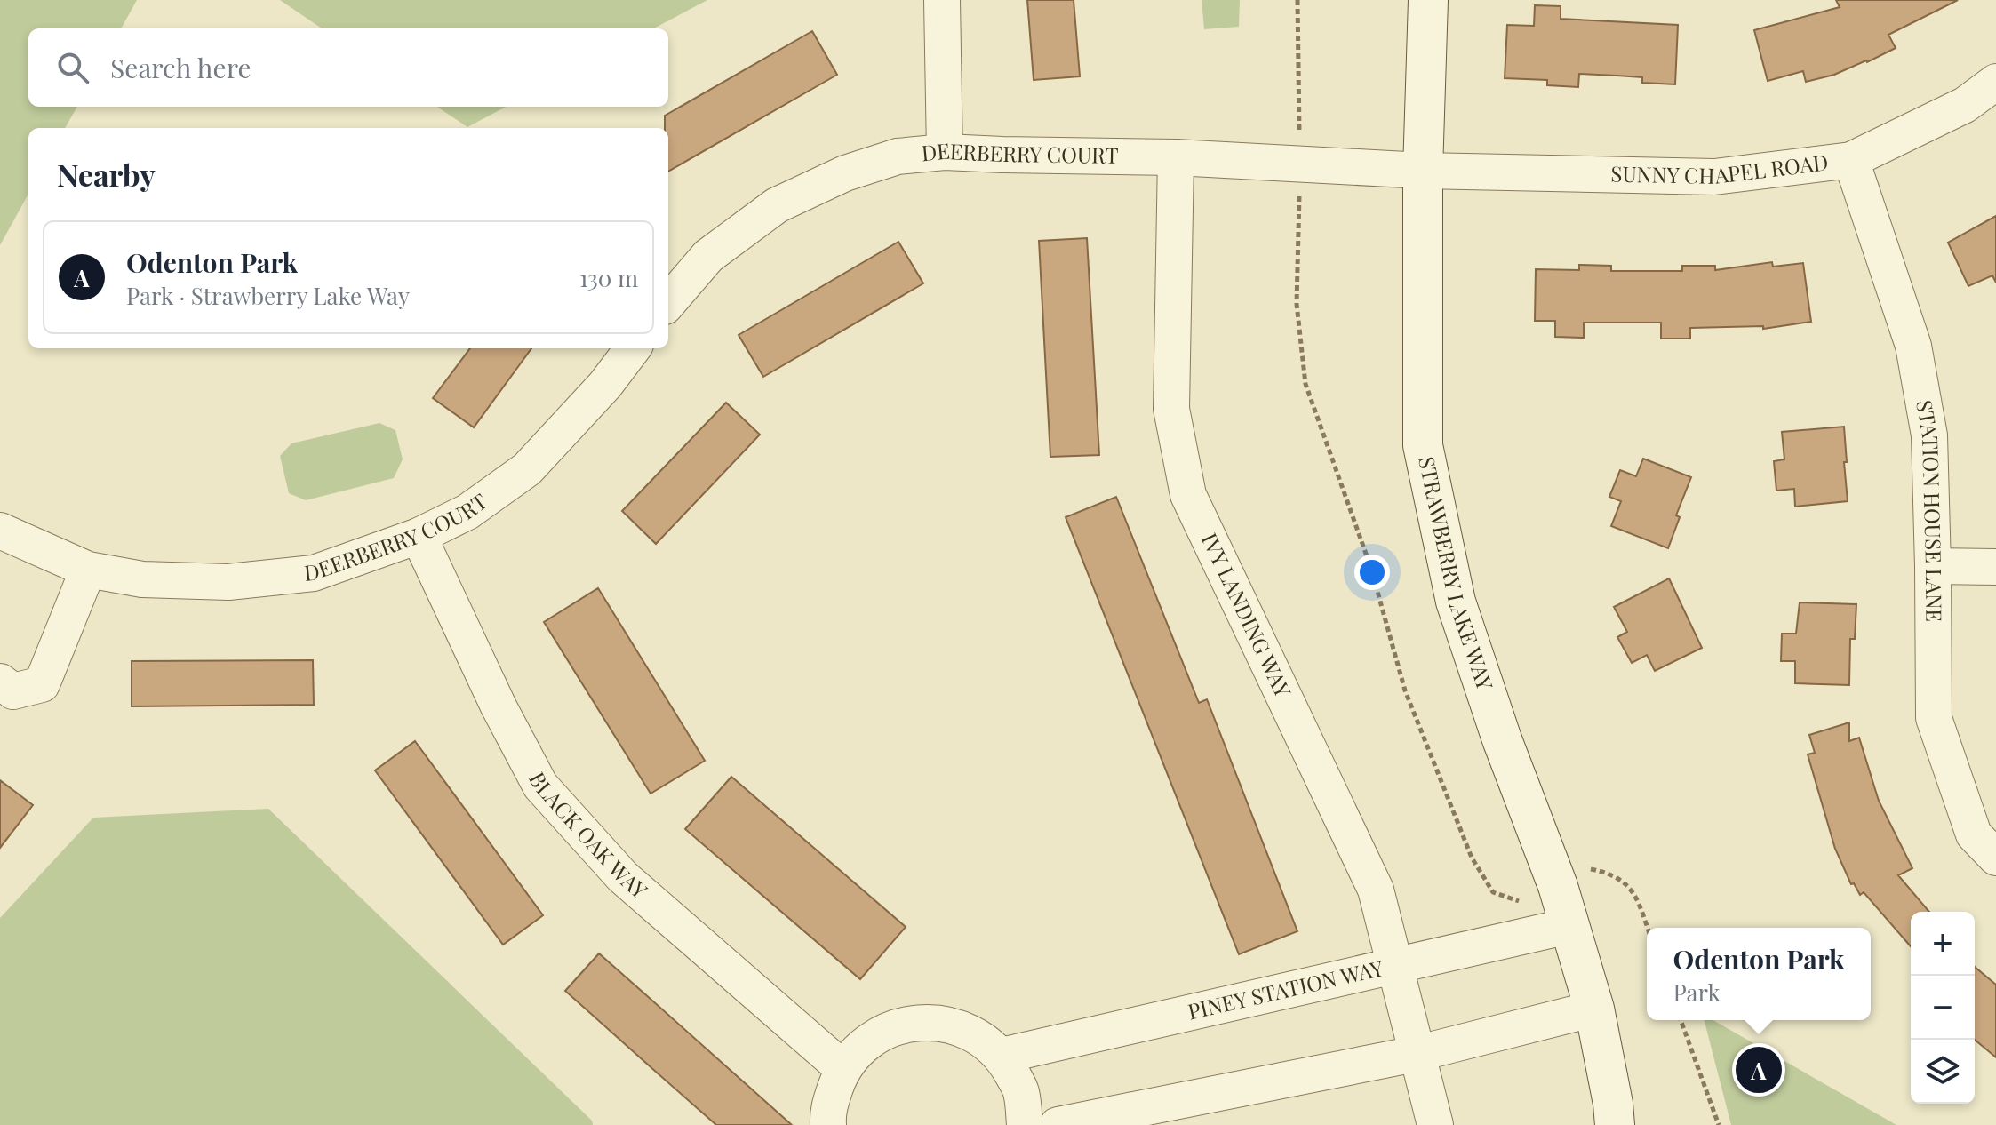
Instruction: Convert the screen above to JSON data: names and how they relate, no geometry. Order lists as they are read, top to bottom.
{
  "streets": {
    "street": [
      "DEERBERRY COURT",
      "SUNNY CHAPEL ROAD",
      "STATION HOUSE LANE",
      "STRAWBERRY LAKE WAY",
      "IVY LANDING WAY",
      "BLACK OAK WAY",
      "PINEY STATION WAY"
    ]
  },
  "crossings": [
    ["DEERBERRY COURT", "SUNNY CHAPEL ROAD"],
    ["DEERBERRY COURT", "STRAWBERRY LAKE WAY"],
    ["DEERBERRY COURT", "IVY LANDING WAY"],
    ["DEERBERRY COURT", "BLACK OAK WAY"],
    ["SUNNY CHAPEL ROAD", "STATION HOUSE LANE"],
    ["SUNNY CHAPEL ROAD", "STRAWBERRY LAKE WAY"],
    ["STRAWBERRY LAKE WAY", "PINEY STATION WAY"],
    ["IVY LANDING WAY", "PINEY STATION WAY"]
  ],
  "page": {
    "search": "Search here",
    "heading": "Nearby",
    "list": [
      {
        "mark": "A",
        "name": "Odenton Park",
        "note": "Park · Strawberry Lake Way",
        "value": "130 m"
      }
    ],
    "map_buttons": ["+", "−"],
    "popup": ["Odenton Park", "Park"],
    "pins": "A"
  }
}
